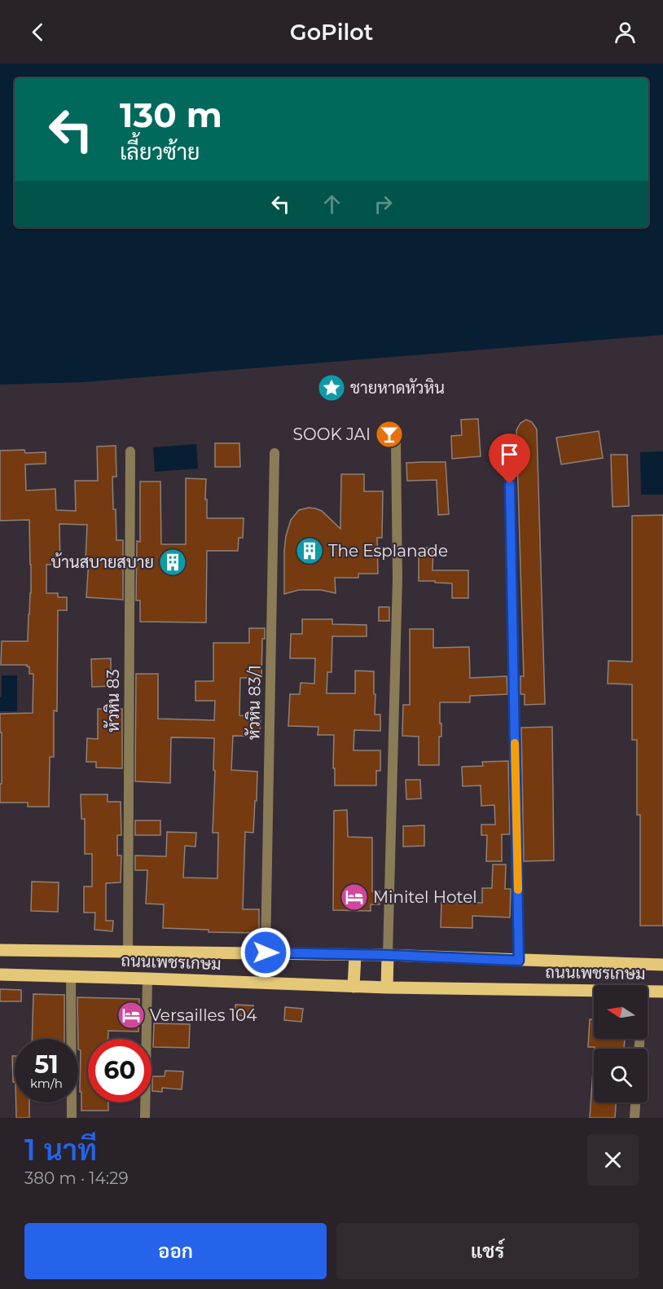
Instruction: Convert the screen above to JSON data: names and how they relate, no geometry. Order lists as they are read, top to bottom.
{
  "streets": {
    "main road": ["ถนนเพชรเกษม"],
    "street": ["หัวหิน 83", "หัวหิน 83/1"]
  },
  "crossings": [
    ["หัวหิน 83", "ถนนเพชรเกษม"],
    ["หัวหิน 83/1", "ถนนเพชรเกษม"]
  ],
  "places": {
    "place": ["ชายหาดหัวหิน"],
    "bar": ["SOOK JAI"],
    "building": ["The Esplanade", "บ้านสบายสบาย"],
    "hotel": ["Minitel Hotel", "Versailles 104"]
  },
  "north": "left",
  "page": {
    "header": "GoPilot",
    "turn": ["130 m", "เลี้ยวซ้าย"],
    "speed": "51 km/h",
    "limit": "60",
    "heading": ["1 นาที", "380 m · 14:29"],
    "buttons": ["ออก", "แชร์"]
  }
}
